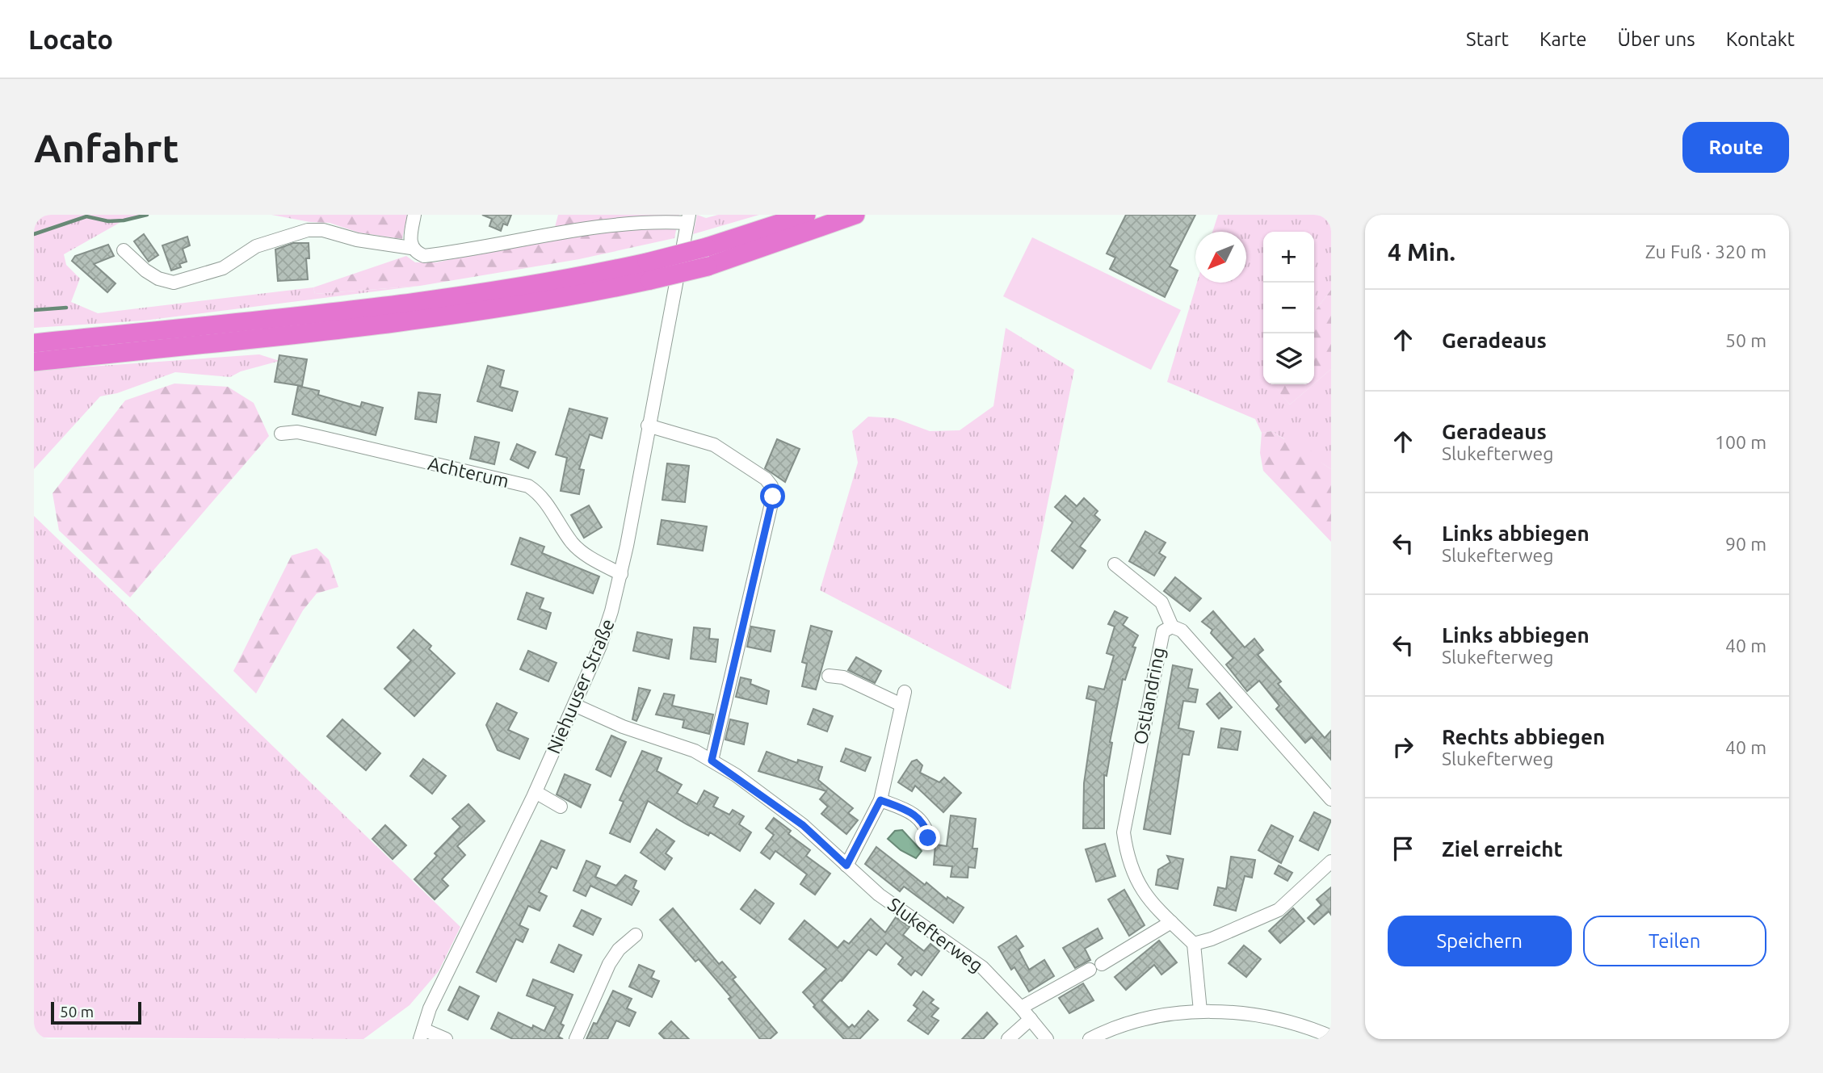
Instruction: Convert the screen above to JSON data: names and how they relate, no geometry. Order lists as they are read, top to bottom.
{
  "streets": {
    "street": [
      "Achterum",
      "Niehuuser Straße",
      "Ostlandring",
      "Slukefterweg"
    ]
  },
  "crossings": [
    ["Achterum", "Niehuuser Straße"],
    ["Niehuuser Straße", "Slukefterweg"]
  ],
  "scale_bar": "50 m",
  "north": "bottom left",
  "page": {
    "header": "Locato",
    "nav": [
      "Start",
      "Karte",
      "Über uns",
      "Kontakt"
    ],
    "buttons": [
      "Route",
      ["Speichern", "Teilen"]
    ],
    "title": "Anfahrt",
    "heading": ["4 Min.", "Zu Fuß · 320 m"],
    "map_buttons": ["+", "−"],
    "list": [
      ["Geradeaus", "50 m"],
      ["Geradeaus", "Slukefterweg", "100 m"],
      ["Links abbiegen", "Slukefterweg", "90 m"],
      ["Links abbiegen", "Slukefterweg", "40 m"],
      ["Rechts abbiegen", "Slukefterweg", "40 m"],
      "Ziel erreicht"
    ],
    "scale": "50 m"
  }
}
